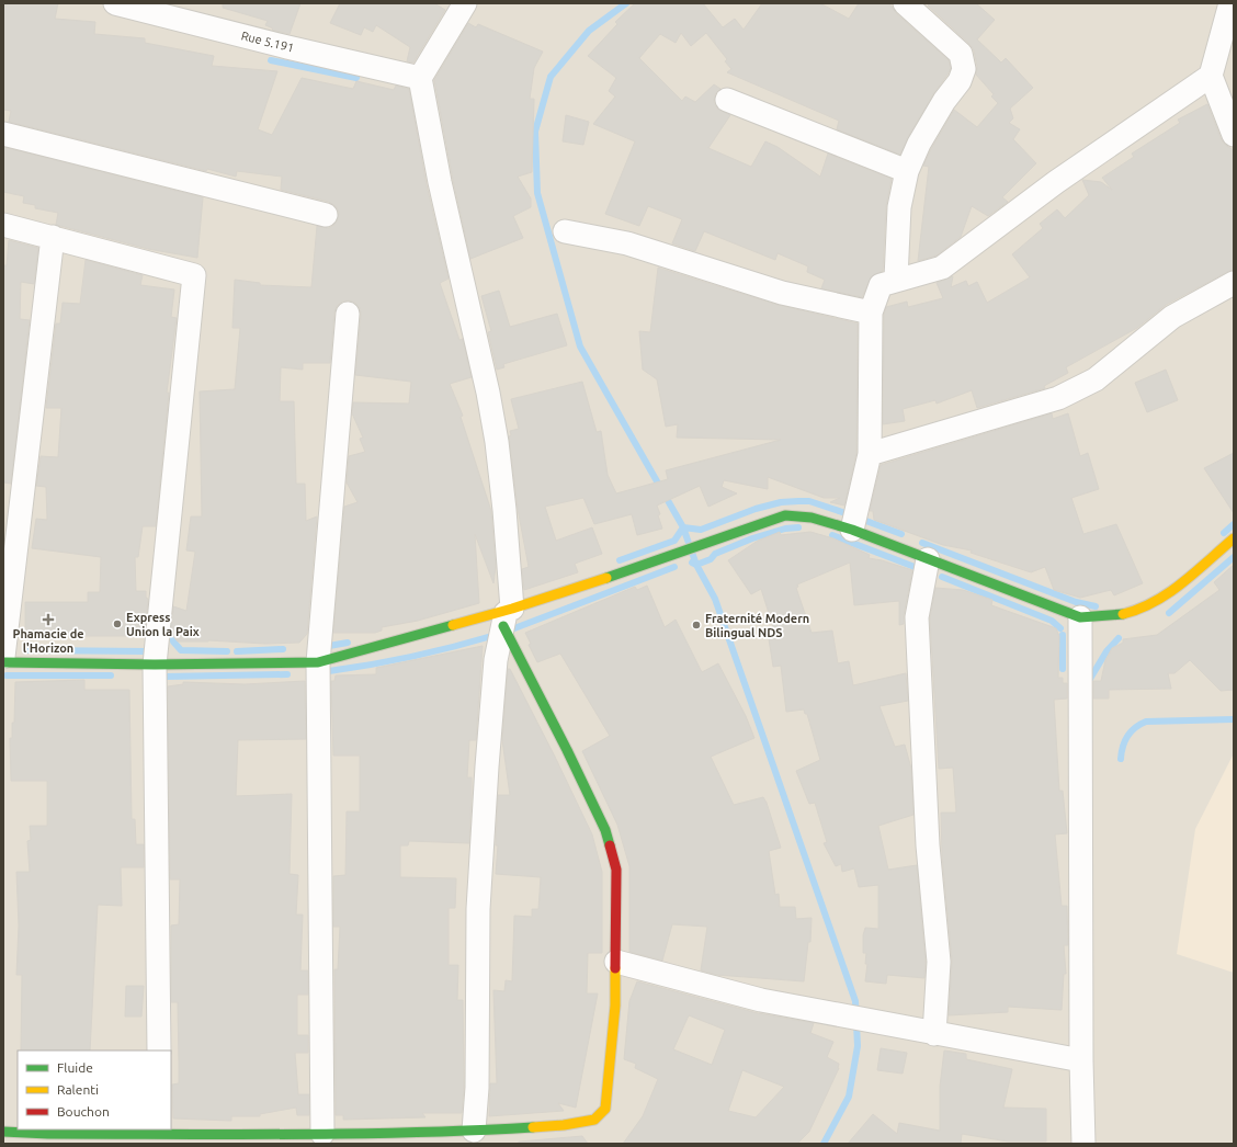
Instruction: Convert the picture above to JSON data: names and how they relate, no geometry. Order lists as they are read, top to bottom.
{
  "streets": {
    "street": ["Rue 5.191"]
  },
  "places": {
    "health": ["Phamacie de l'Horizon"],
    "other": ["Express Union la Paix", "Fraternité Modern Bilingual NDS"]
  },
  "legend": ["Fluide", "Ralenti", "Bouchon"]
}
